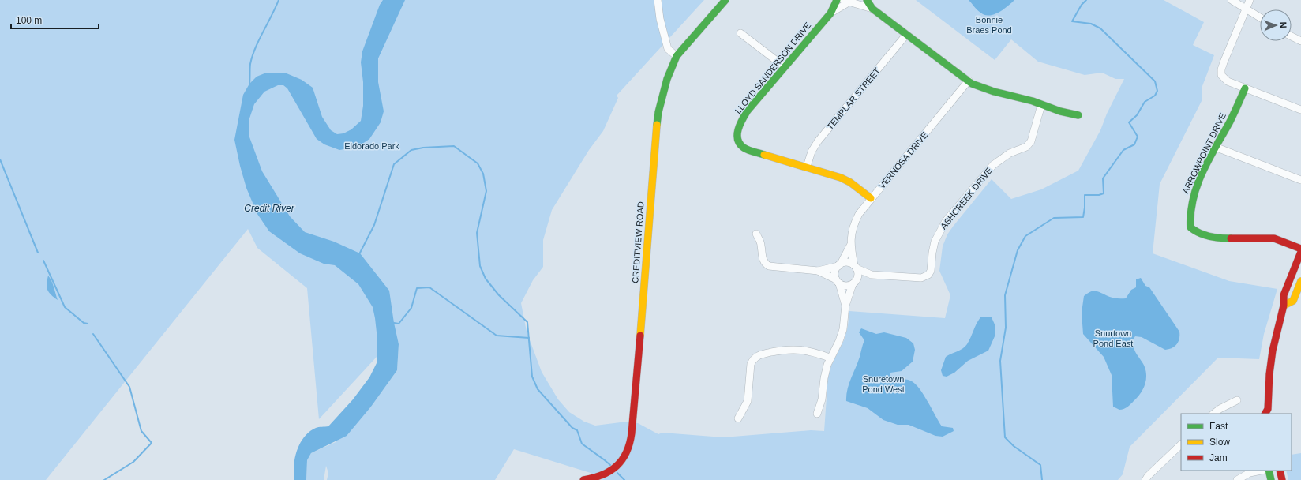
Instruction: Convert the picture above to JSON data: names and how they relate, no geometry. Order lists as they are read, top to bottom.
{
  "streets": {
    "street": [
      "LLOYD SANDERSON DRIVE",
      "TEMPLAR STREET",
      "ARROWPOINT DRIVE",
      "VERNOSA DRIVE",
      "ASHCREEK DRIVE",
      "CREDITVIEW ROAD"
    ]
  },
  "crossings": [
    ["LLOYD SANDERSON DRIVE", "TEMPLAR STREET"],
    ["LLOYD SANDERSON DRIVE", "VERNOSA DRIVE"],
    ["VERNOSA DRIVE", "ASHCREEK DRIVE"]
  ],
  "water": ["Credit River"],
  "parks": [
    "Bonnie Braes Pond",
    "Eldorado Park",
    "Snurtown Pond East",
    "Snuretown Pond West"
  ],
  "legend": ["Fast", "Slow", "Jam"],
  "scale_bar": "100 m",
  "north": "right"
}
